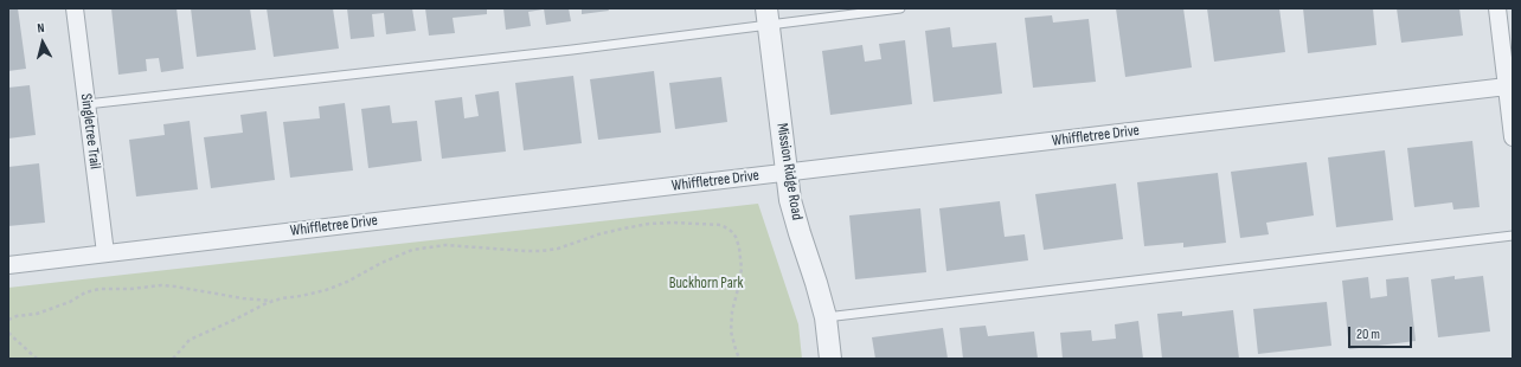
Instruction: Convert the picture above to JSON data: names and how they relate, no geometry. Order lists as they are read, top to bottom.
{
  "streets": {
    "street": ["Singletree Trail", "Whiffletree Drive", "Mission Ridge Road"]
  },
  "crossings": [
    ["Singletree Trail", "Whiffletree Drive"],
    ["Whiffletree Drive", "Mission Ridge Road"]
  ],
  "parks": ["Buckhorn Park"],
  "scale_bar": "20 m",
  "north": "top"
}
